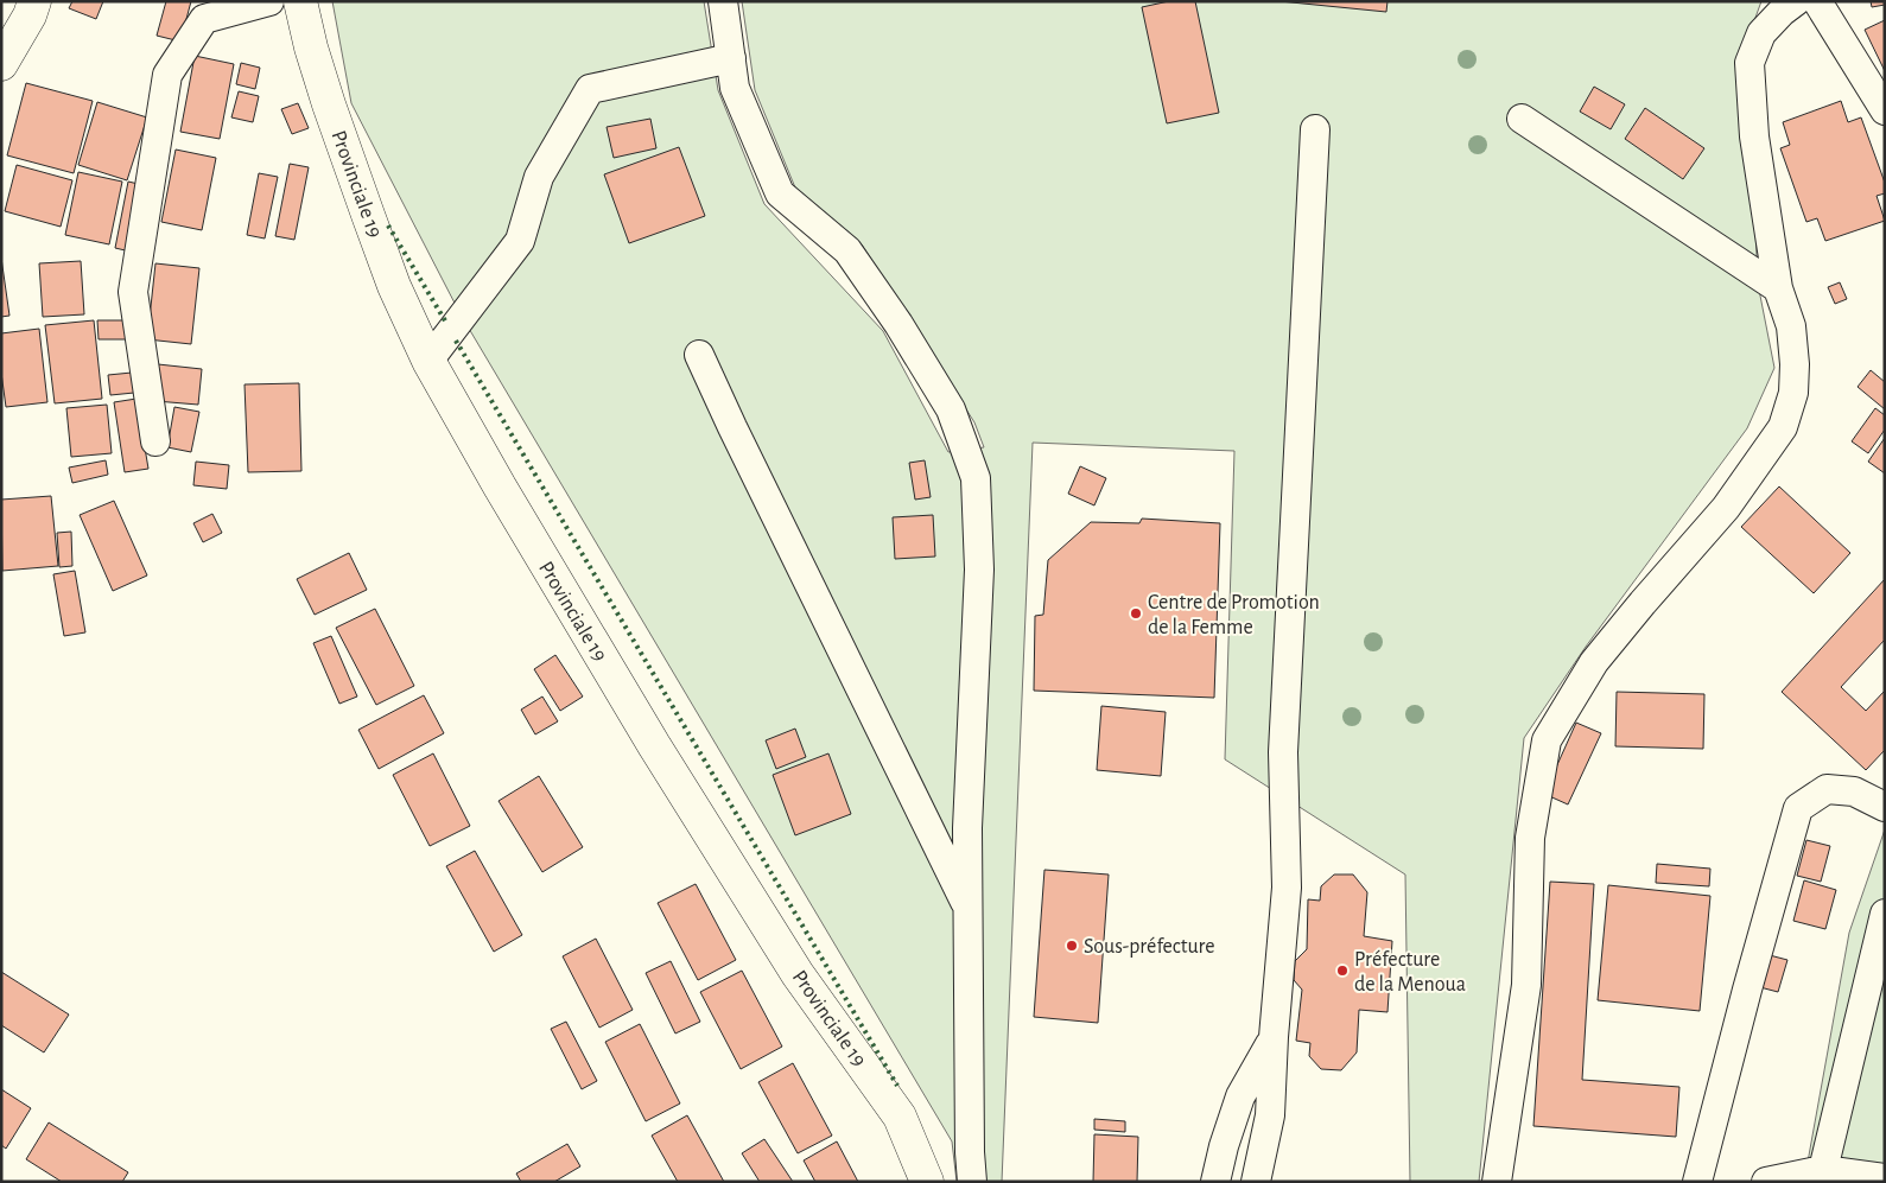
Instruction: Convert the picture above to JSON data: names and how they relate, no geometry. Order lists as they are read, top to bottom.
{
  "streets": {
    "main road": ["Provinciale 19"]
  },
  "places": ["Centre de Promotion de la Femme", "Sous-préfecture", "Préfecture de la Menoua"]
}
